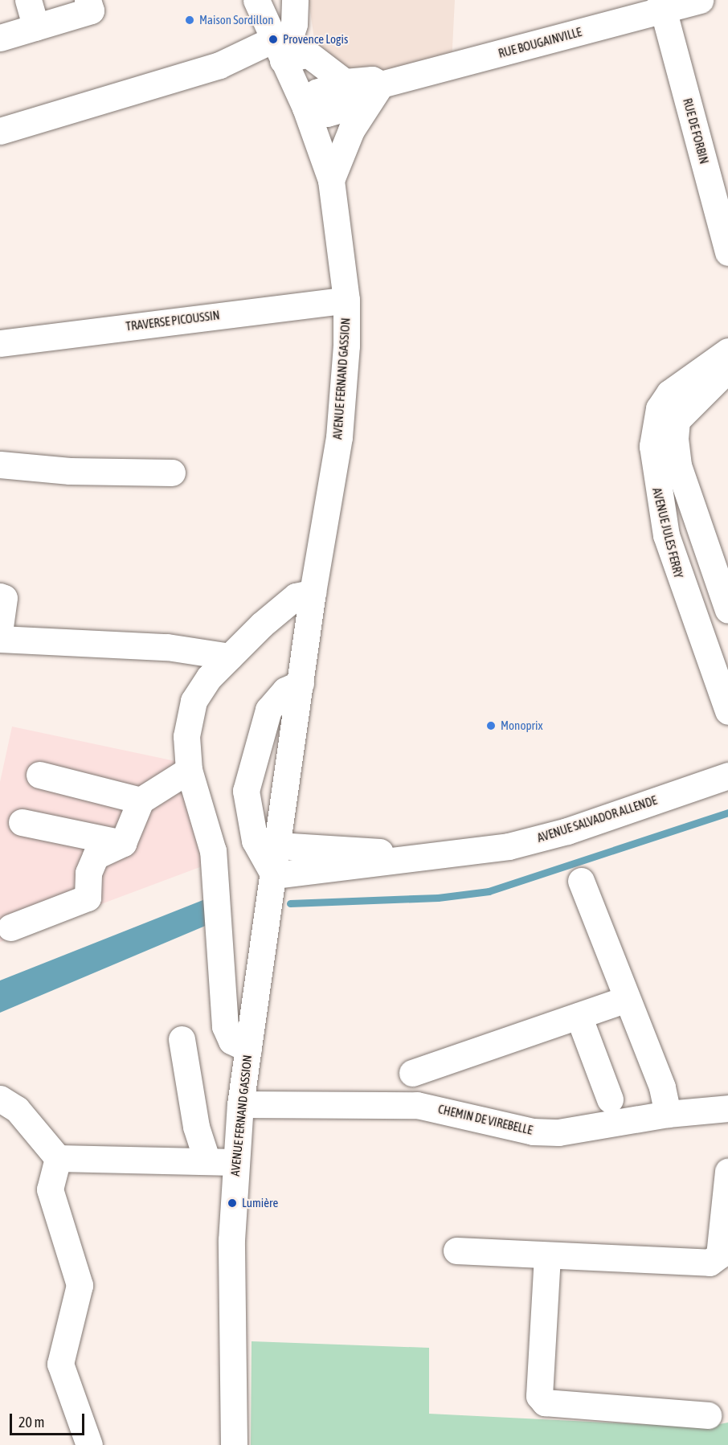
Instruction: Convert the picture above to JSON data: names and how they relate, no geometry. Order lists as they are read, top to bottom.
{
  "streets": {
    "street": [
      "RUE BOUGAINVILLE",
      "RUE DE FORBIN",
      "TRAVERSE PICOUSSIN",
      "AVENUE FERNAND GASSION",
      "AVENUE JULES FERRY",
      "AVENUE SALVADOR ALLENDE",
      "CHEMIN DE VIREBELLE"
    ]
  },
  "crossings": [
    ["RUE BOUGAINVILLE", "RUE DE FORBIN"],
    ["RUE BOUGAINVILLE", "AVENUE FERNAND GASSION"],
    ["TRAVERSE PICOUSSIN", "AVENUE FERNAND GASSION"],
    ["AVENUE FERNAND GASSION", "AVENUE SALVADOR ALLENDE"],
    ["AVENUE FERNAND GASSION", "CHEMIN DE VIREBELLE"]
  ],
  "places": [
    "Maison Sordillon",
    "Provence Logis",
    "Monoprix",
    "Lumière"
  ],
  "scale_bar": "20 m"
}
